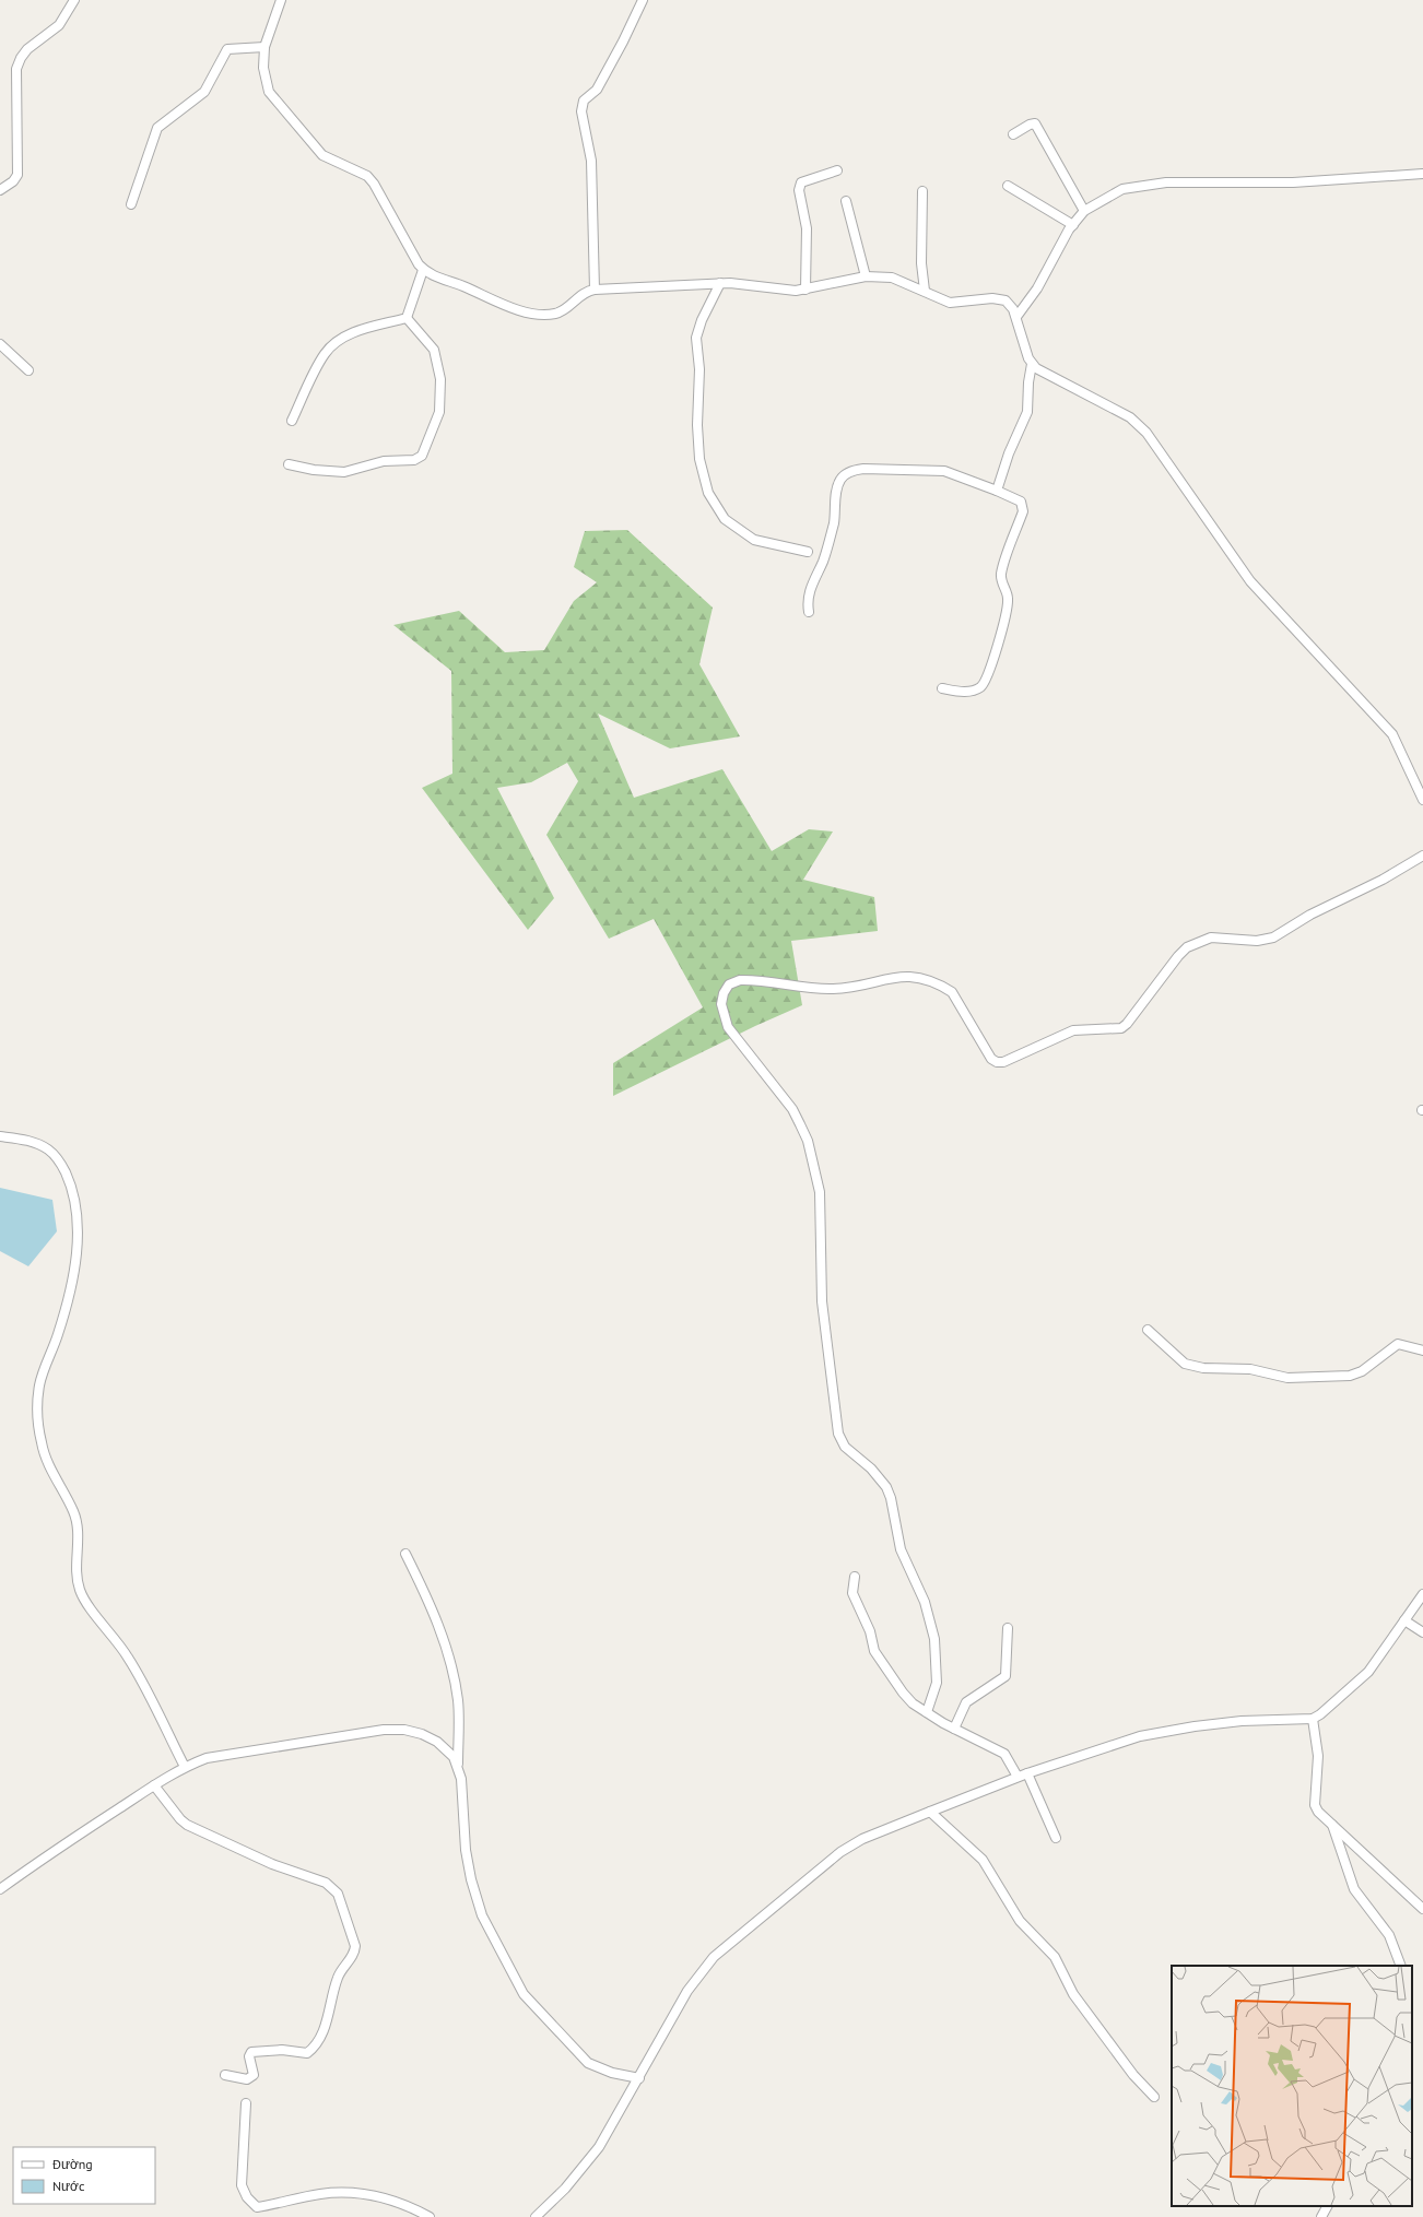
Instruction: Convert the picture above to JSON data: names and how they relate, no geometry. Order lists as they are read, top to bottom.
{
  "legend": ["Đường", "Nước"]
}
